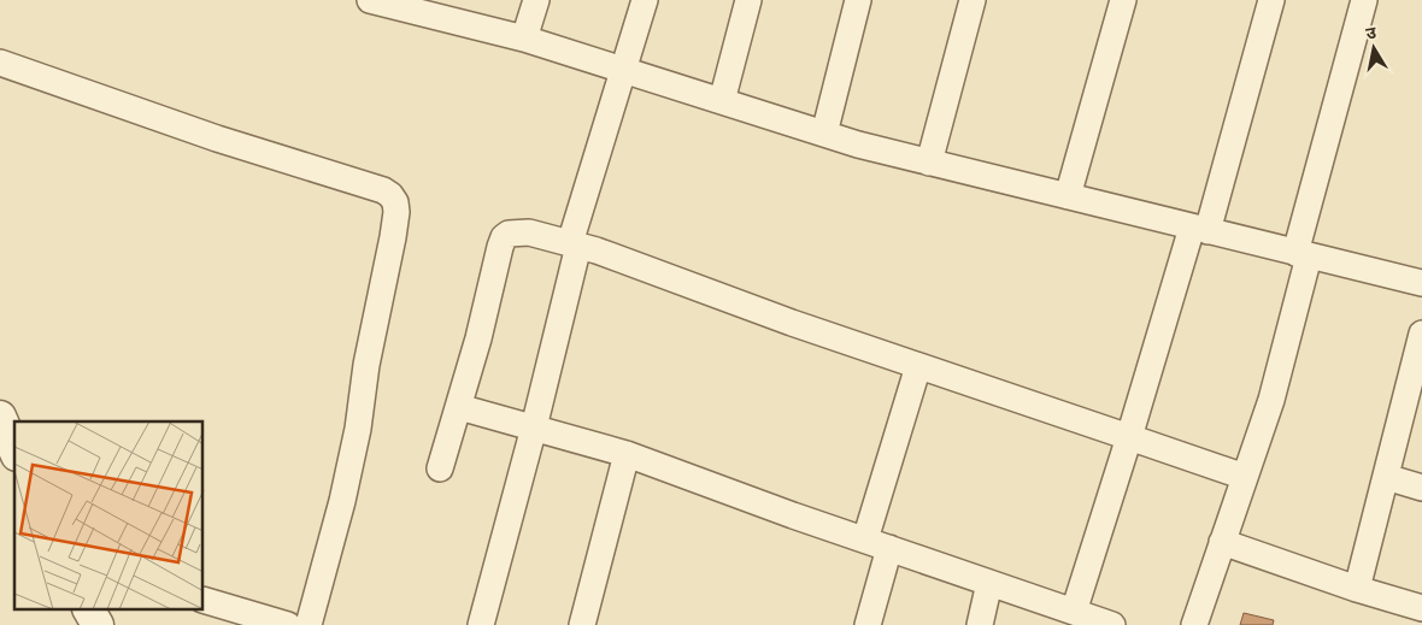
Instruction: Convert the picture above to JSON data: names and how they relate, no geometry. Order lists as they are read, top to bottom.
{
  "north": "top"
}
